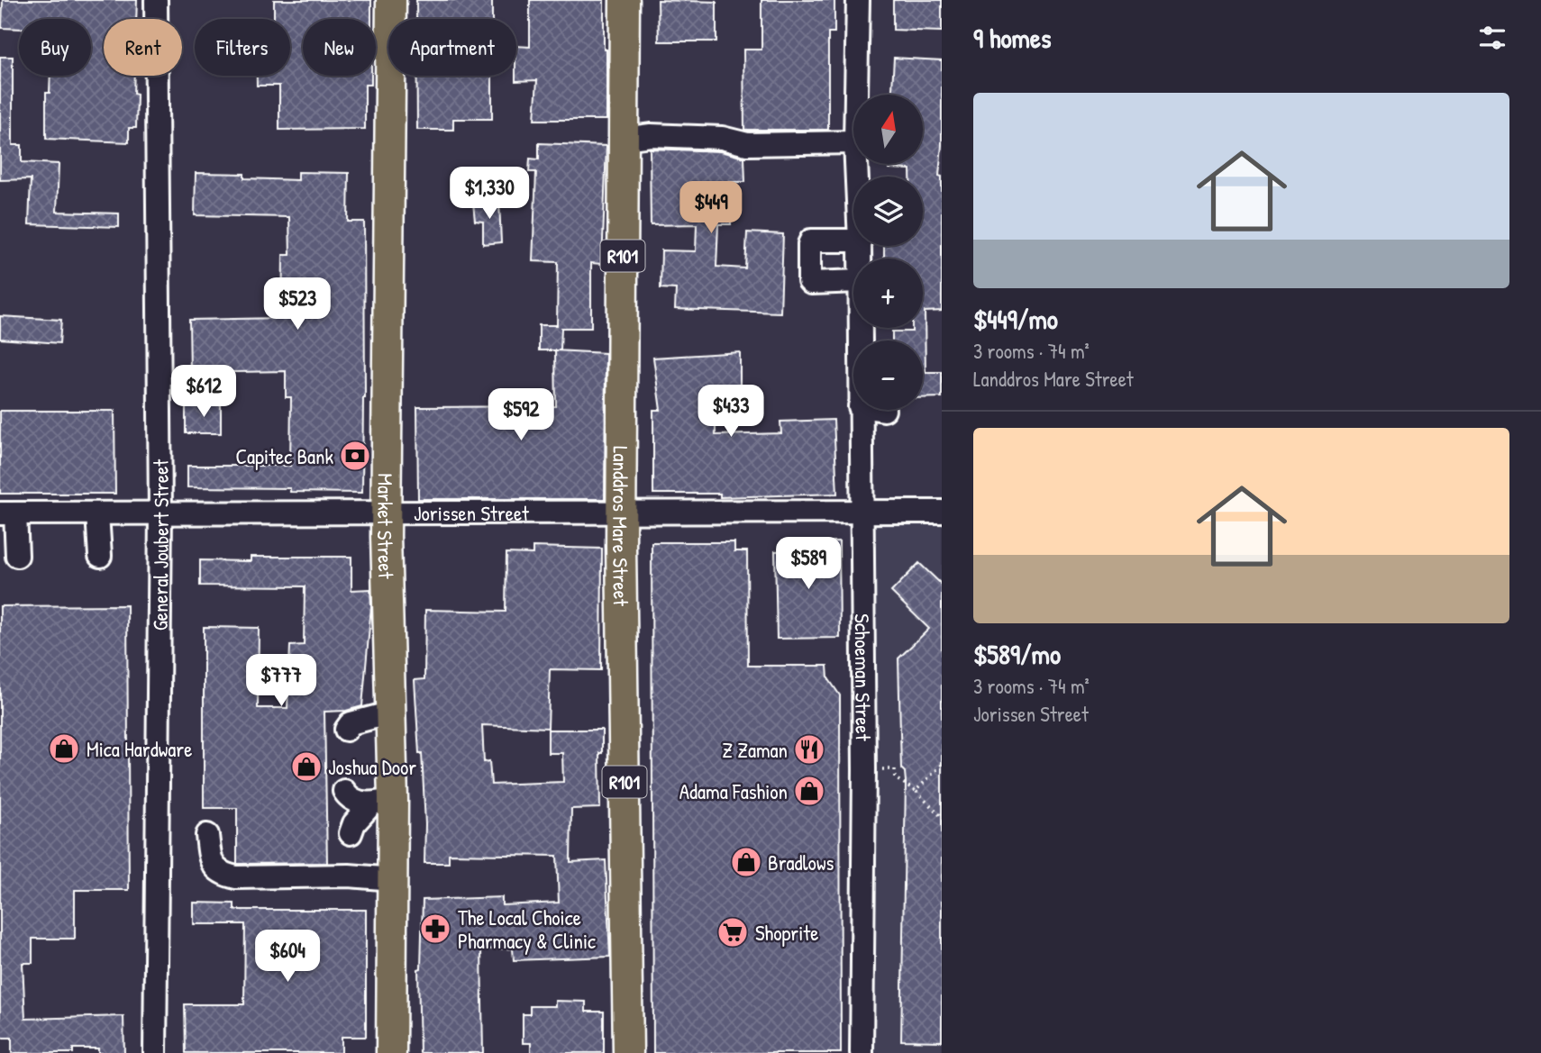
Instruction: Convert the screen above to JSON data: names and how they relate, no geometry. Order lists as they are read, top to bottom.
{
  "streets": {
    "main road": ["R101", "Market Street", "Landdros Mare Street"],
    "street": ["Jorissen Street", "General Joubert Street", "Schoeman Street"]
  },
  "crossings": [
    ["Jorissen Street", "Market Street"],
    ["Jorissen Street", "Landdros Mare Street"],
    ["Jorissen Street", "General Joubert Street"],
    ["Jorissen Street", "Schoeman Street"]
  ],
  "places": {
    "bank": ["Capitec Bank"],
    "shop": [
      "Mica Hardware",
      "Joshua Door",
      "Adama Fashion",
      "Bradlows"
    ],
    "restaurant": ["Z Zaman"],
    "pharmacy": ["The Local Choice Pharmacy & Clinic"],
    "supermarket": ["Shoprite"]
  },
  "north": "top",
  "page": {
    "heading": "9 homes",
    "chip": [
      "Buy",
      "Rent",
      "Filters",
      "New",
      "Apartment"
    ],
    "list": [
      {
        "name": "$449/mo",
        "note": "3 rooms · 74 m² · Landdros Mare Street"
      },
      {
        "name": "$589/mo",
        "note": "3 rooms · 74 m² · Jorissen Street"
      }
    ],
    "map_buttons": ["+", "−"],
    "price": [
      "$1,330",
      "$449",
      "$523",
      "$612",
      "$433",
      "$592",
      "$589",
      "$777",
      "$604"
    ]
  }
}
